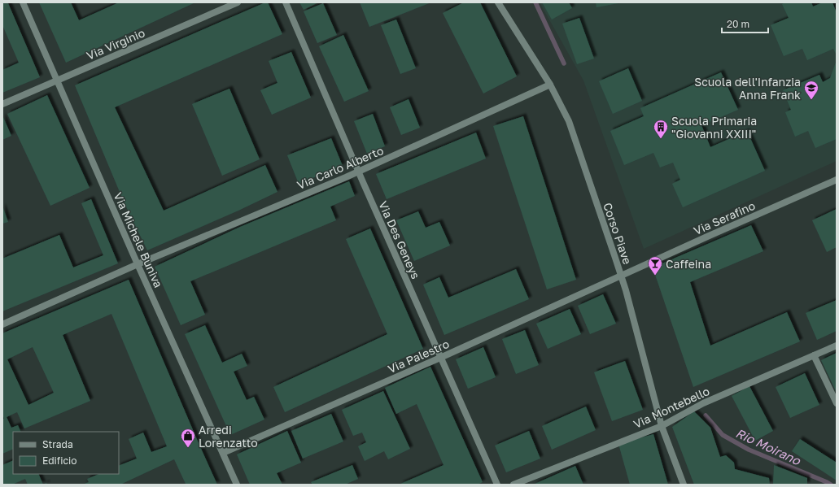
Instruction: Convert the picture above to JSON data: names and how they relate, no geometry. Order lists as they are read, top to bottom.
{
  "streets": {
    "street": [
      "Via Virginio",
      "Via Carlo Alberto",
      "Via Serafino",
      "Corso Piave",
      "Via Michele Buniva",
      "Via Des Geneys",
      "Via Palestro",
      "Via Montebello"
    ]
  },
  "crossings": [
    ["Via Virginio", "Via Michele Buniva"],
    ["Via Carlo Alberto", "Corso Piave"],
    ["Via Carlo Alberto", "Via Michele Buniva"],
    ["Via Carlo Alberto", "Via Des Geneys"],
    ["Via Serafino", "Corso Piave"],
    ["Via Serafino", "Via Palestro"],
    ["Corso Piave", "Via Palestro"],
    ["Corso Piave", "Via Montebello"],
    ["Via Michele Buniva", "Via Palestro"],
    ["Via Des Geneys", "Via Palestro"]
  ],
  "water": ["Rio Moirano"],
  "places": {
    "school or university": ["Scuola dell'Infanzia Anna Frank"],
    "building": ["Scuola Primaria \"Giovanni XXIII\""],
    "bar": ["Caffeina"],
    "shop": ["Arredi Lorenzatto"]
  },
  "legend": ["Strada", "Edificio"],
  "scale_bar": "20 m"
}
